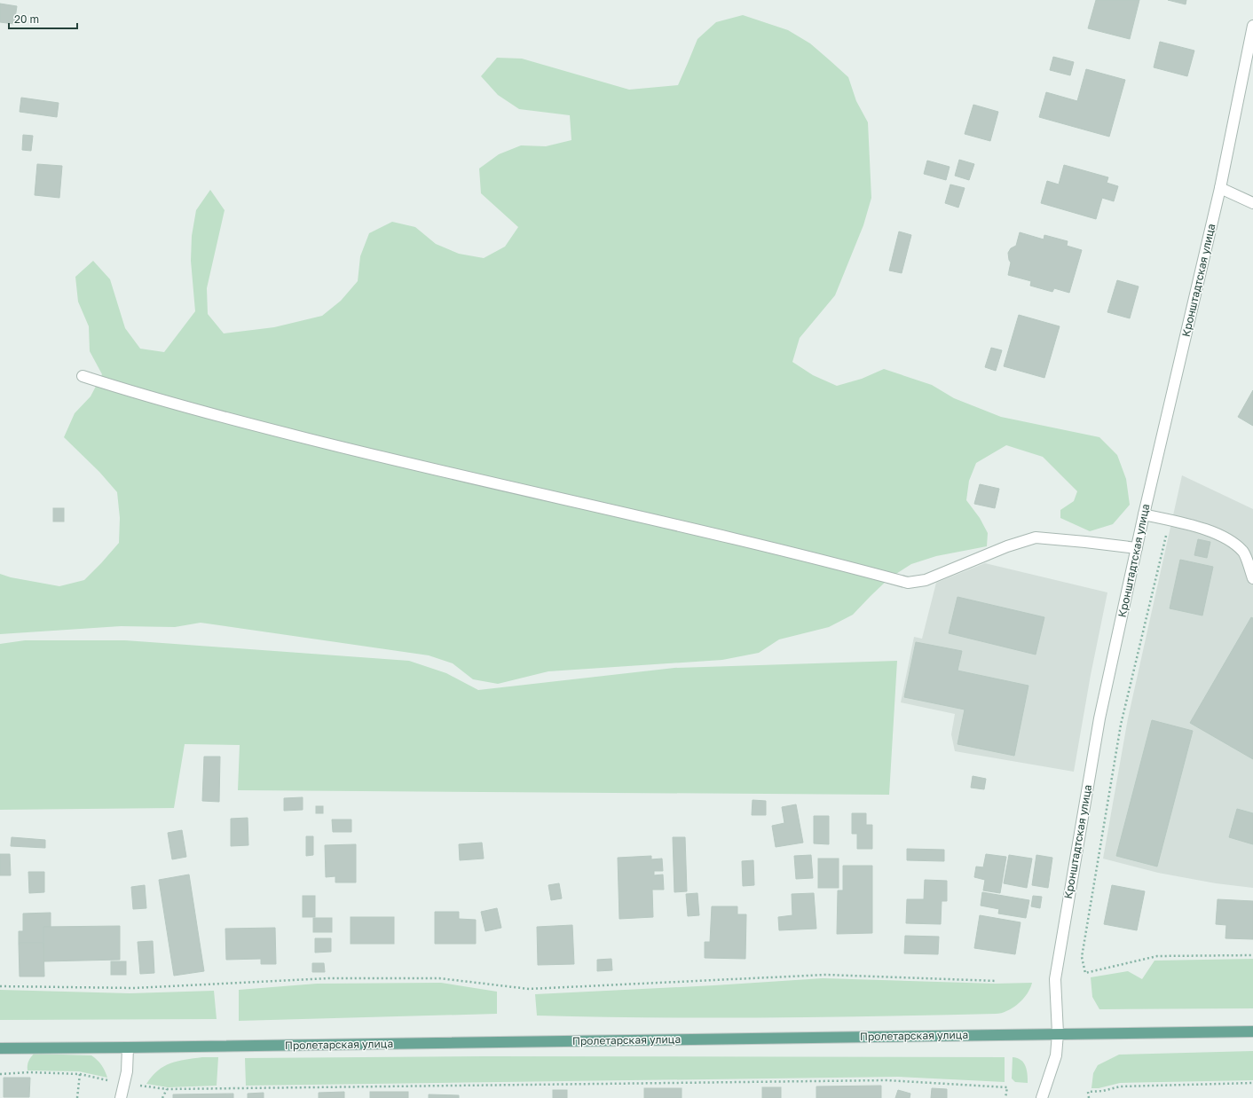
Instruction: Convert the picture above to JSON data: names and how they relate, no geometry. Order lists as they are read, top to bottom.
{
  "streets": {
    "main road": ["Пролетарская улица"],
    "street": ["Кронштадтская улица"]
  },
  "crossings": [
    ["Кронштадтская улица", "Пролетарская улица"]
  ],
  "scale_bar": "20 m"
}
